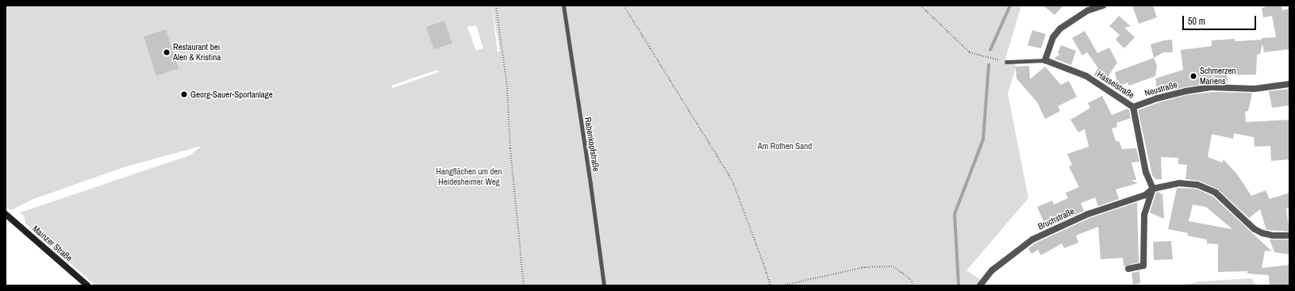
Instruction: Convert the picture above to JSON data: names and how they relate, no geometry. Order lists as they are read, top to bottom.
{
  "streets": {
    "main road": ["Mainzer Straße"],
    "street": ["Hasselstraße", "Neustraße", "Bruchstraße"],
    "lane": ["Rabenkopfstraße"]
  },
  "crossings": [
    ["Hasselstraße", "Neustraße"],
    ["Hasselstraße", "Bruchstraße"]
  ],
  "parks": ["Am Rothen Sand", "Hangflächen um den Heidesheimer Weg"],
  "places": ["Restaurant bei Alen & Kristina", "Schmerzen Mariens", "Georg-Sauer-Sportanlage"],
  "scale_bar": "50 m"
}
